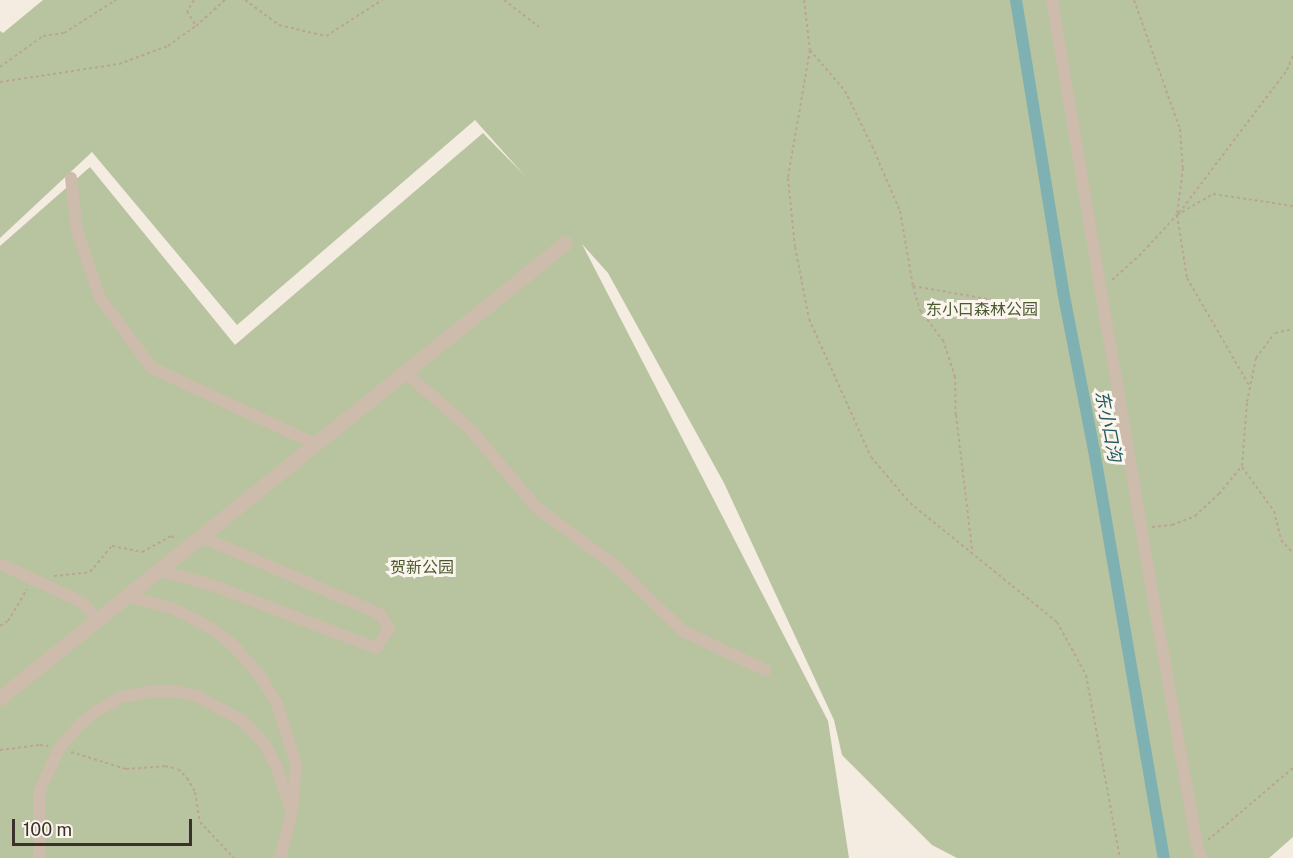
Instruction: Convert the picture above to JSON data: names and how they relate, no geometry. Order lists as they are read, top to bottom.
{
  "water": ["东小口沟"],
  "parks": ["东小口森林公园", "贺新公园"],
  "scale_bar": "100 m"
}
